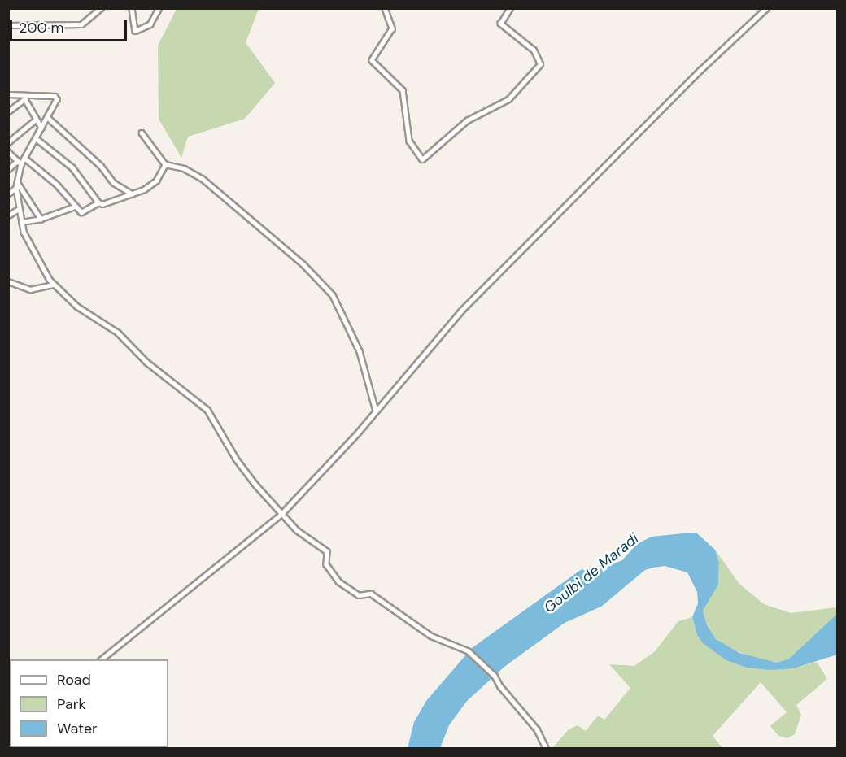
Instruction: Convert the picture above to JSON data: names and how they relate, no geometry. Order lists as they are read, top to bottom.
{
  "water": ["Goulbi de Maradi"],
  "legend": ["Road", "Park", "Water"],
  "scale_bar": "200 m"
}
